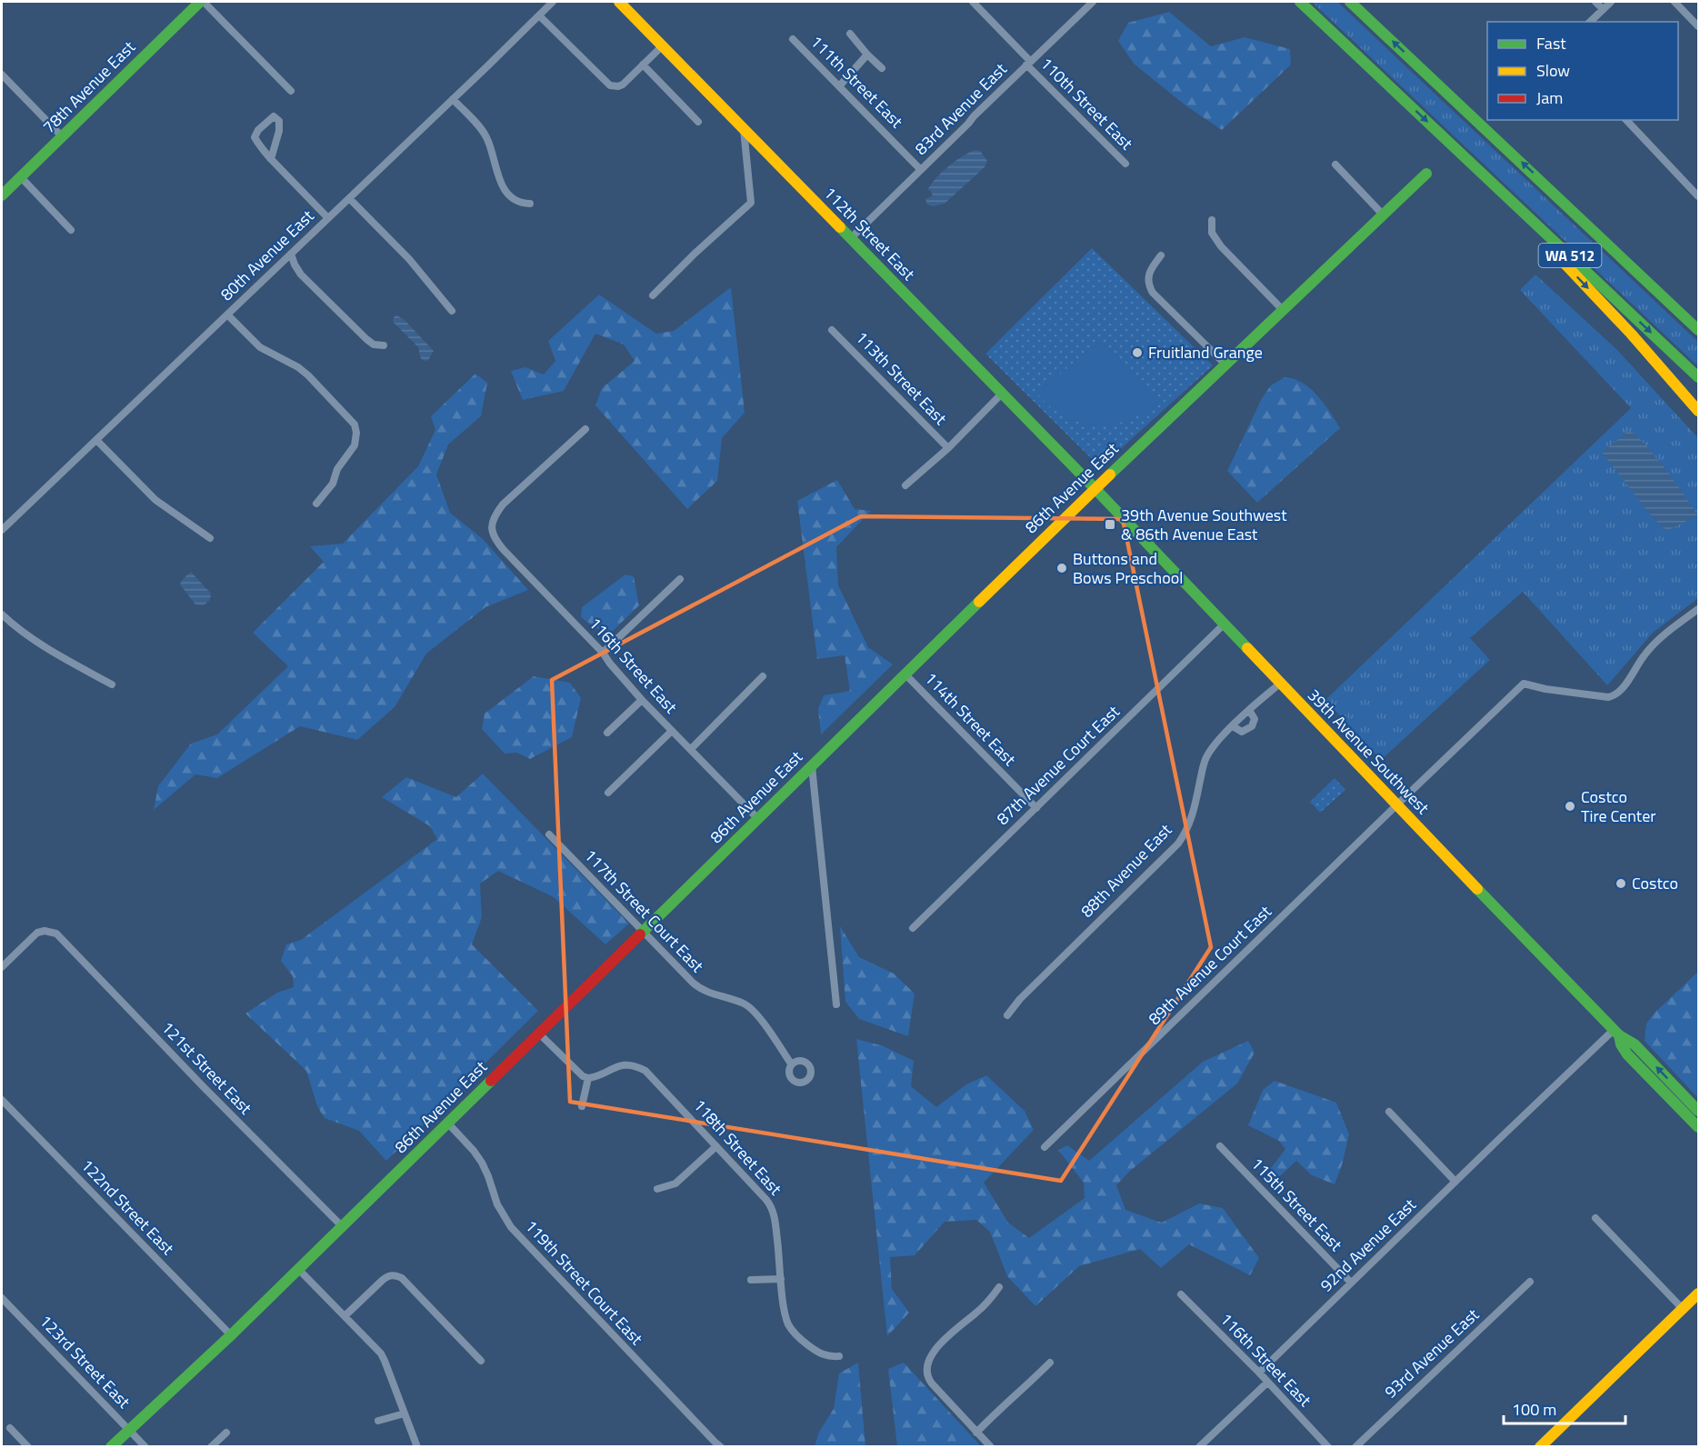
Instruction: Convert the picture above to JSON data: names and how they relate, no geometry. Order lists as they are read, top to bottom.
{
  "streets": {
    "main road": [
      "78th Avenue East",
      "112th Street East",
      "WA 512",
      "86th Avenue East",
      "39th Avenue Southwest"
    ],
    "street": [
      "111th Street East",
      "110th Street East",
      "83rd Avenue East",
      "80th Avenue East",
      "113th Street East",
      "116th Street East",
      "114th Street East",
      "87th Avenue Court East",
      "88th Avenue East",
      "117th Street Court East",
      "89th Avenue Court East",
      "121st Street East",
      "118th Street East",
      "115th Street East",
      "122nd Street East",
      "92nd Avenue East",
      "119th Street Court East",
      "93rd Avenue East",
      "123rd Street East"
    ]
  },
  "crossings": [
    ["111th Street East", "83rd Avenue East"],
    ["110th Street East", "83rd Avenue East"],
    ["83rd Avenue East", "112th Street East"],
    ["112th Street East", "86th Avenue East"],
    ["112th Street East", "39th Avenue Southwest"],
    ["86th Avenue East", "116th Street East"],
    ["86th Avenue East", "114th Street East"],
    ["86th Avenue East", "39th Avenue Southwest"],
    ["86th Avenue East", "117th Street Court East"],
    ["86th Avenue East", "121st Street East"],
    ["86th Avenue East", "122nd Street East"],
    ["86th Avenue East", "119th Street Court East"],
    ["86th Avenue East", "123rd Street East"],
    ["116th Street East", "92nd Avenue East"],
    ["114th Street East", "87th Avenue Court East"],
    ["39th Avenue Southwest", "87th Avenue Court East"],
    ["39th Avenue Southwest", "88th Avenue East"],
    ["39th Avenue Southwest", "89th Avenue Court East"],
    ["39th Avenue Southwest", "92nd Avenue East"],
    ["115th Street East", "92nd Avenue East"]
  ],
  "places": {
    "other": [
      "Fruitland Grange",
      "Buttons and Bows Preschool",
      "Costco Tire Center",
      "Costco"
    ],
    "transit": ["39th Avenue Southwest & 86th Avenue East"]
  },
  "legend": ["Fast", "Slow", "Jam"],
  "scale_bar": "100 m"
}
